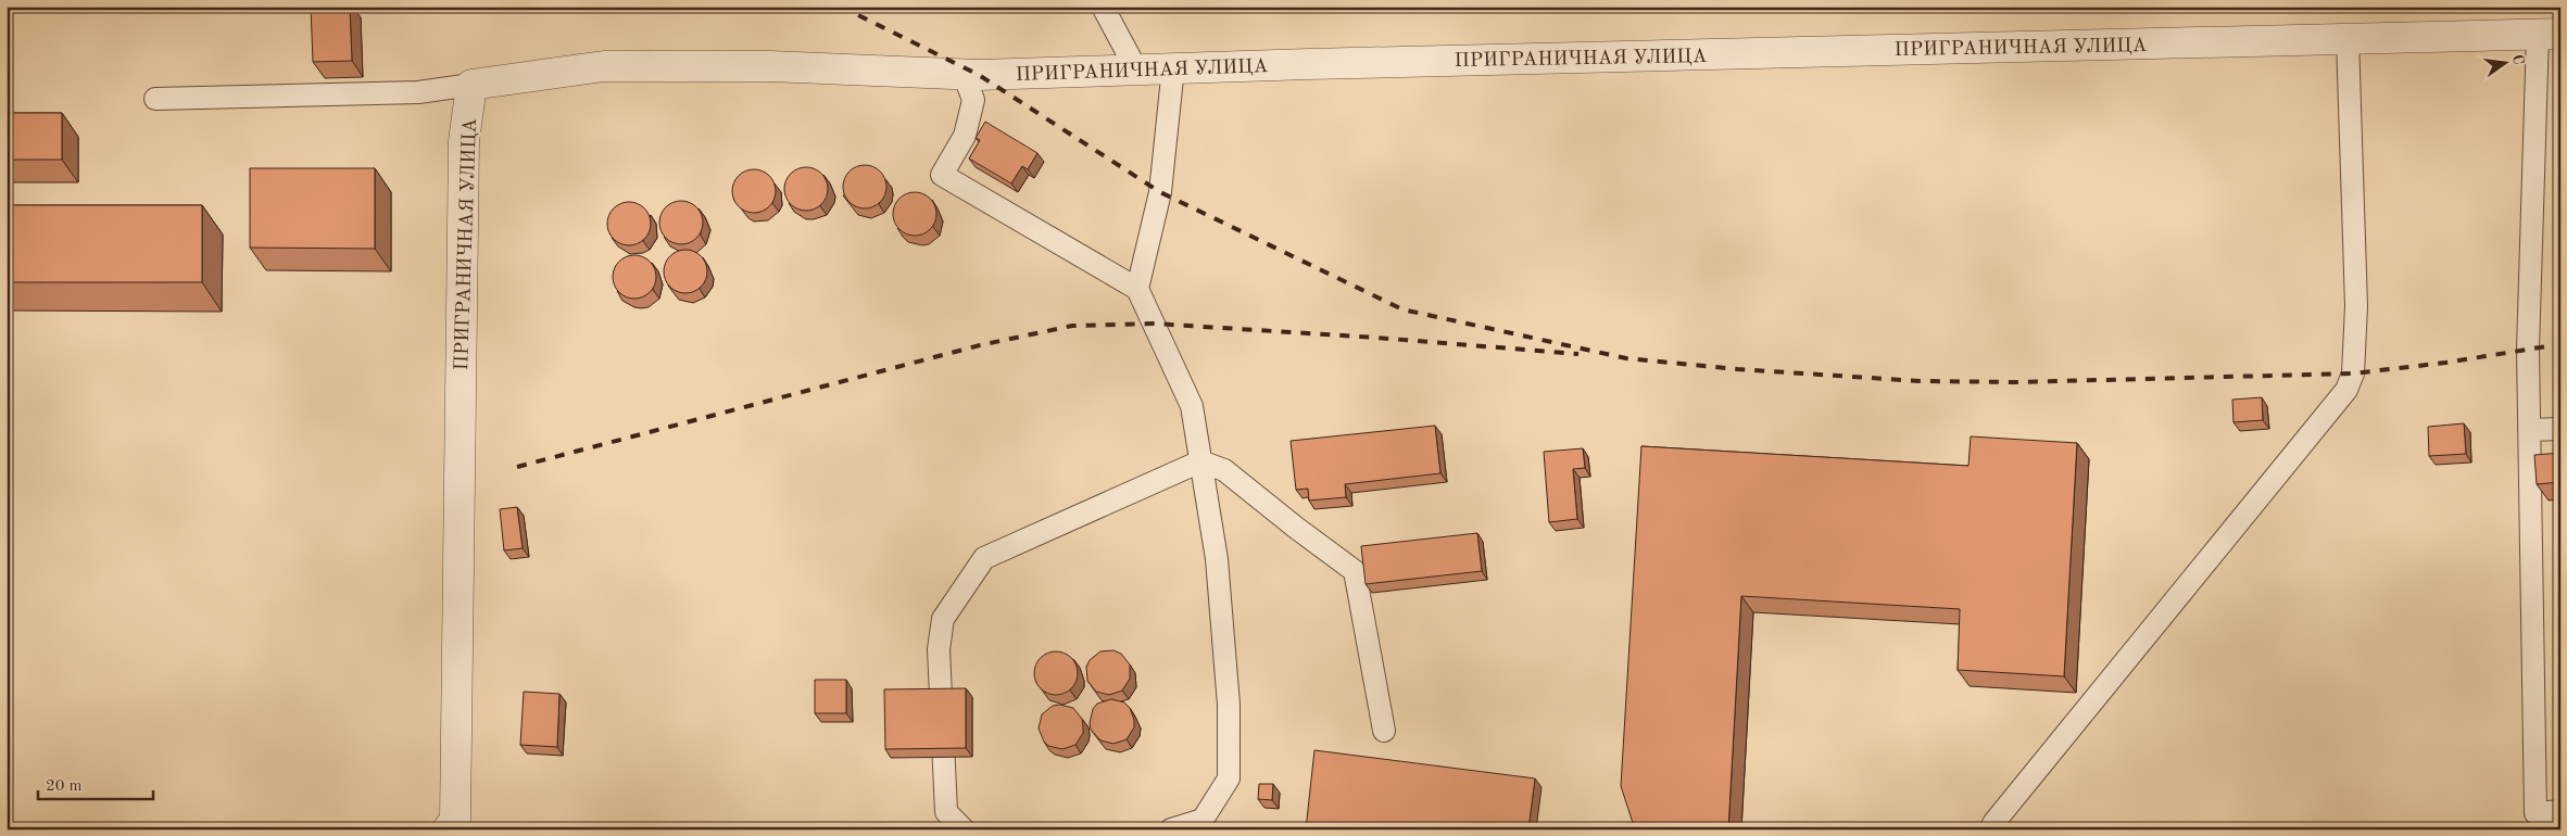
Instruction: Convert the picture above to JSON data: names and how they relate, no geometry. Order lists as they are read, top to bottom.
{
  "streets": {
    "street": ["ПРИГРАНИЧНАЯ УЛИЦА"]
  },
  "scale_bar": "20 m",
  "north": "right"
}
